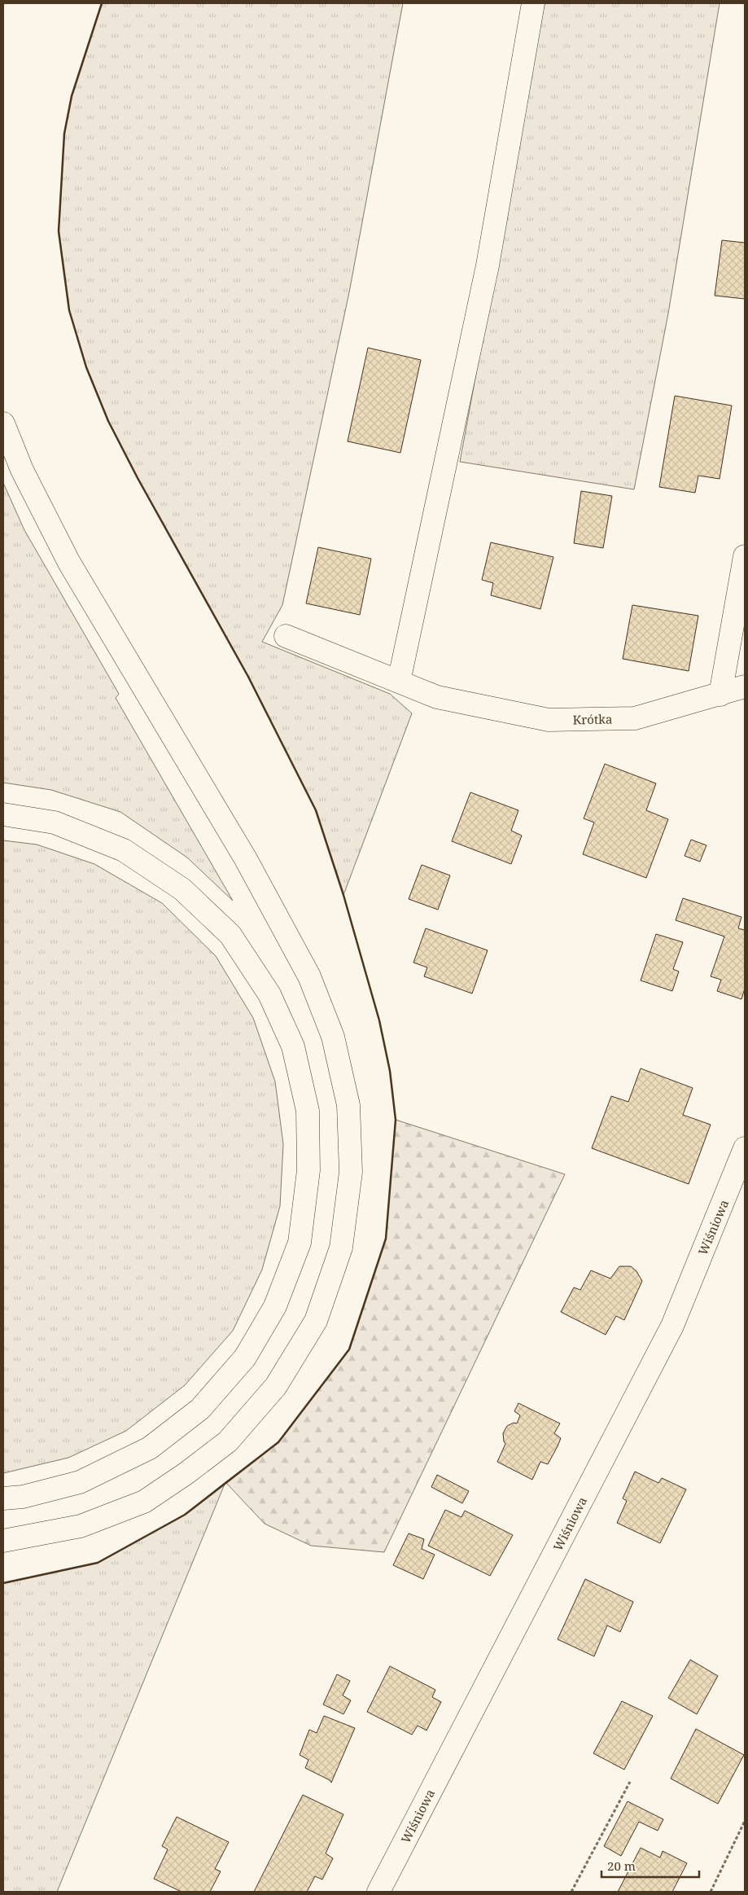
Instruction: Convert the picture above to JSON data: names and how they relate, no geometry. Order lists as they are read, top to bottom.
{
  "streets": {
    "main road": ["Krótka", "Wiśniowa"]
  },
  "scale_bar": "20 m"
}
